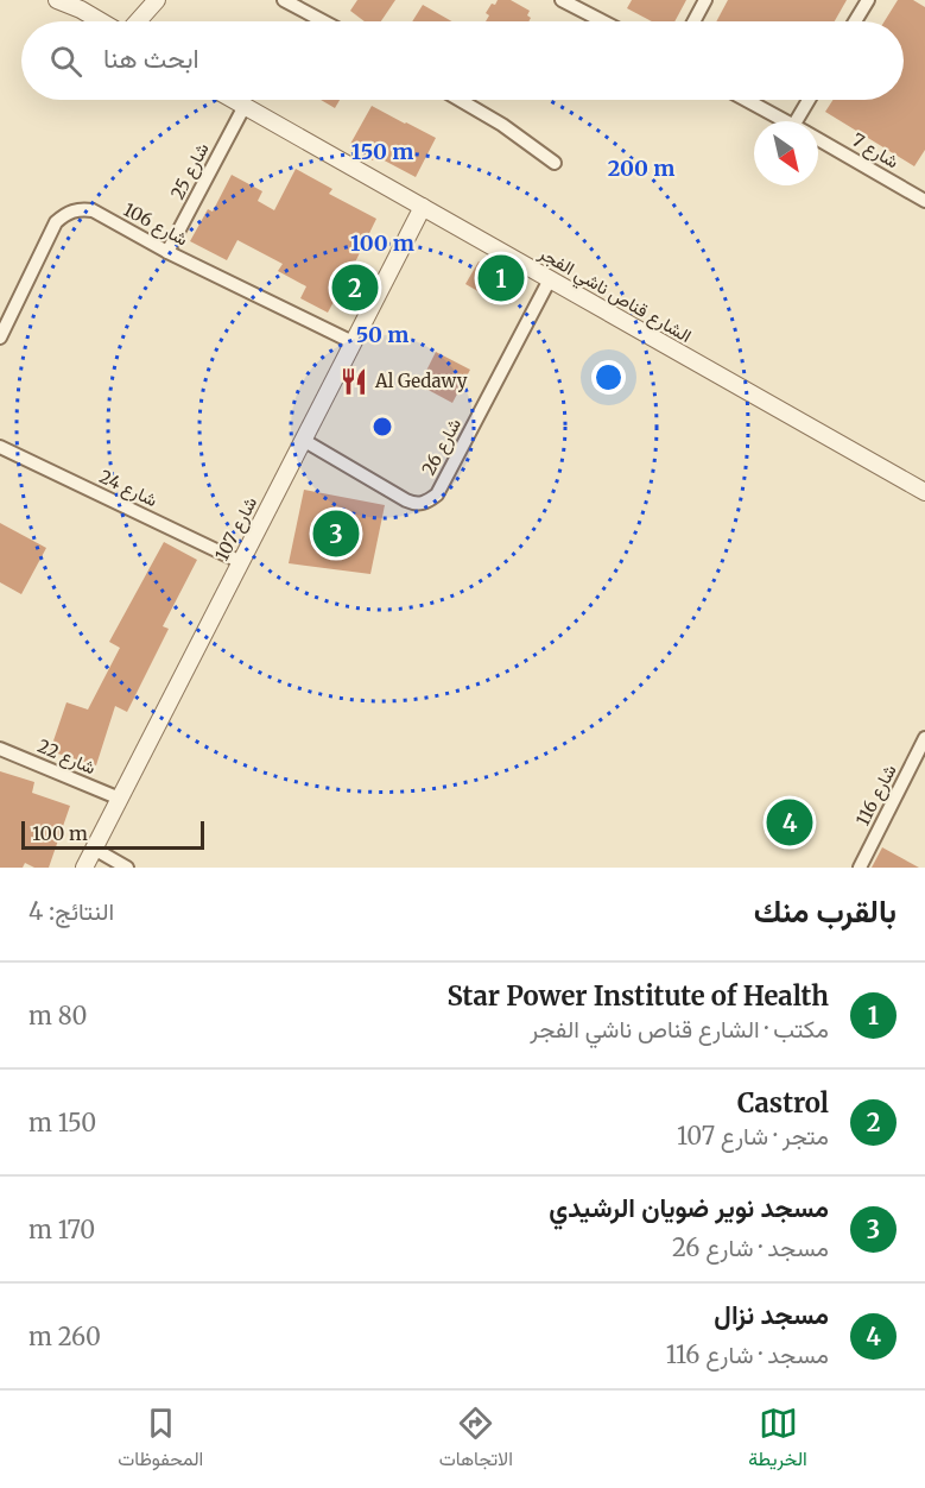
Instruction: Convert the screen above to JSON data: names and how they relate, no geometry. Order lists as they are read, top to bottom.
{
  "streets": {
    "street": [
      "شارع 7",
      "شارع 25",
      "شارع 106",
      "الشارع قناص ناشي الفجر",
      "شارع 26",
      "شارع 24",
      "شارع 107",
      "شارع 22",
      "شارع 116"
    ]
  },
  "crossings": [
    ["شارع 25", "شارع 106"],
    ["شارع 25", "الشارع قناص ناشي الفجر"],
    ["شارع 106", "شارع 107"],
    ["الشارع قناص ناشي الفجر", "شارع 26"],
    ["الشارع قناص ناشي الفجر", "شارع 107"],
    ["شارع 26", "شارع 107"],
    ["شارع 24", "شارع 107"],
    ["شارع 107", "شارع 22"]
  ],
  "places": {
    "restaurant": ["Al Gedawy"]
  },
  "scale_bar": "100 m",
  "north": "bottom right",
  "page": {
    "search": "ابحث هنا",
    "pins": [
      "1",
      "2",
      "3",
      "4"
    ],
    "scale": "100 m",
    "heading": ["بالقرب منك", "النتائج: 4"],
    "list": [
      {
        "mark": "1",
        "name": "Star Power Institute of Health",
        "note": "مكتب · الشارع قناص ناشي الفجر",
        "value": "80 m"
      },
      {
        "mark": "2",
        "name": "Castrol",
        "note": "متجر · شارع 107",
        "value": "150 m"
      },
      {
        "mark": "3",
        "name": "مسجد نوير ضويان الرشيدي",
        "note": "مسجد · شارع 26",
        "value": "170 m"
      },
      {
        "mark": "4",
        "name": "مسجد نزال",
        "note": "مسجد · شارع 116",
        "value": "260 m"
      }
    ],
    "nav": ["الخريطة", "الاتجاهات", "المحفوظات"]
  },
  "rings": [
    "150 m",
    "200 m",
    "100 m",
    "50 m"
  ]
}
